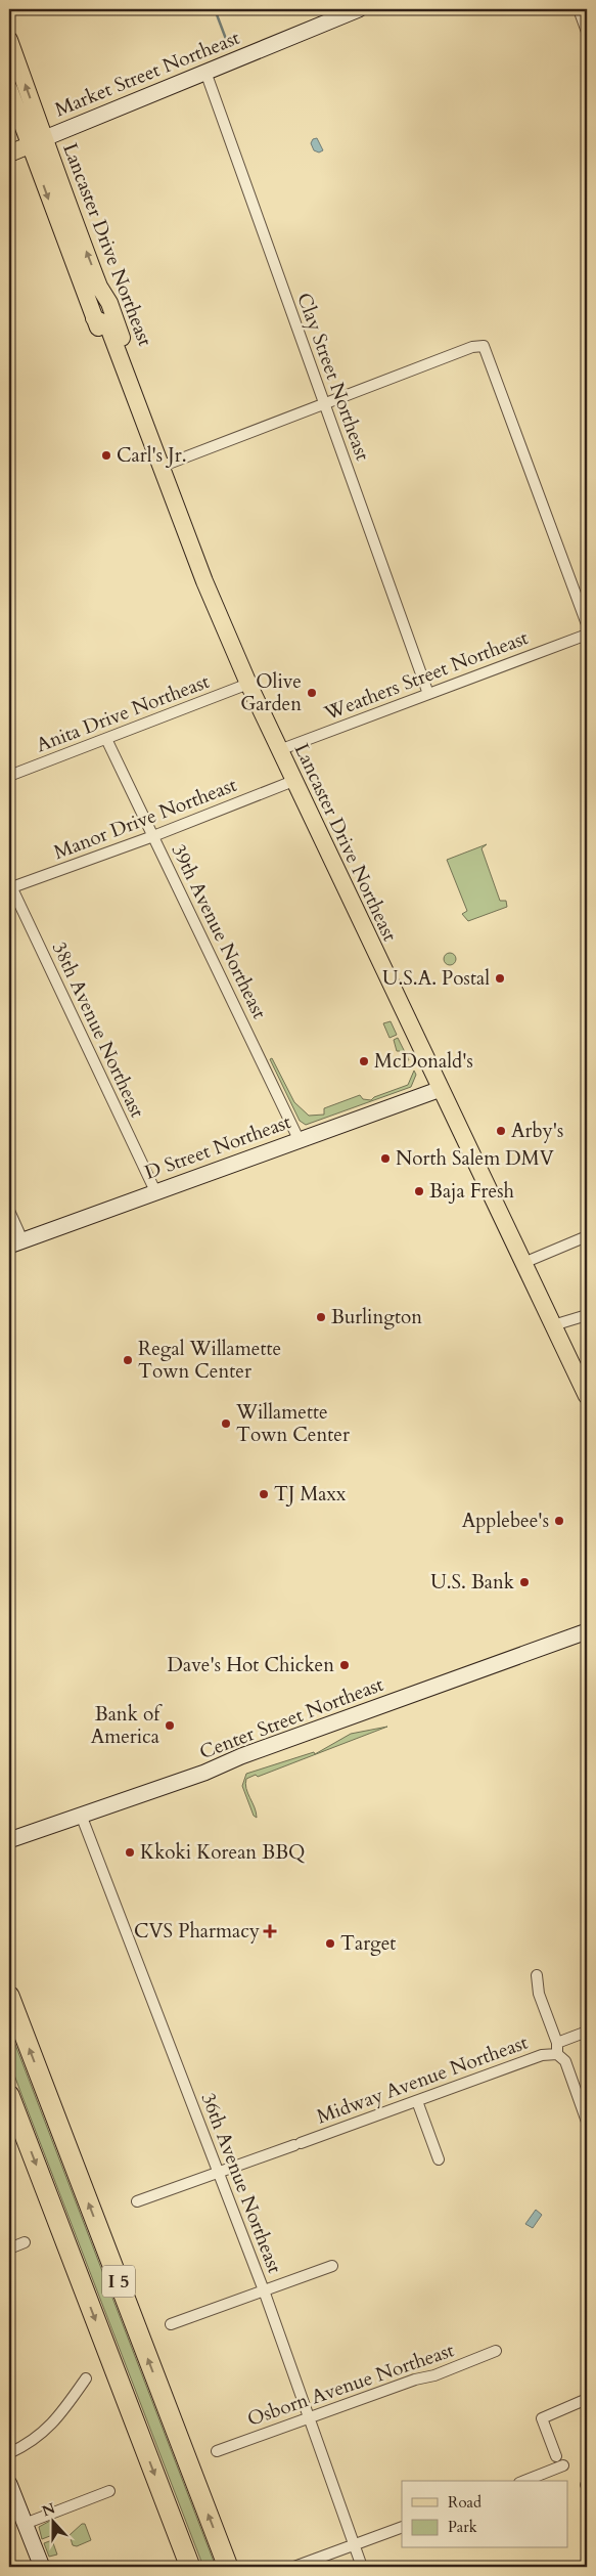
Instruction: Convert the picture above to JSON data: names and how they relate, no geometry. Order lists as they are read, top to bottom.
{
  "streets": {
    "highway": ["I 5"],
    "main road": [
      "Market Street Northeast",
      "Lancaster Drive Northeast",
      "D Street Northeast",
      "Center Street Northeast"
    ],
    "street": [
      "Clay Street Northeast",
      "Weathers Street Northeast",
      "Anita Drive Northeast",
      "Manor Drive Northeast",
      "39th Avenue Northeast",
      "38th Avenue Northeast",
      "Midway Avenue Northeast",
      "36th Avenue Northeast",
      "Osborn Avenue Northeast"
    ]
  },
  "crossings": [
    ["Market Street Northeast", "Lancaster Drive Northeast"],
    ["Market Street Northeast", "Clay Street Northeast"],
    ["Lancaster Drive Northeast", "Weathers Street Northeast"],
    ["Lancaster Drive Northeast", "Anita Drive Northeast"],
    ["Lancaster Drive Northeast", "Manor Drive Northeast"],
    ["Lancaster Drive Northeast", "D Street Northeast"],
    ["Clay Street Northeast", "Weathers Street Northeast"],
    ["Anita Drive Northeast", "39th Avenue Northeast"],
    ["Manor Drive Northeast", "39th Avenue Northeast"],
    ["Manor Drive Northeast", "38th Avenue Northeast"],
    ["39th Avenue Northeast", "D Street Northeast"],
    ["38th Avenue Northeast", "D Street Northeast"],
    ["Center Street Northeast", "36th Avenue Northeast"],
    ["Midway Avenue Northeast", "36th Avenue Northeast"],
    ["36th Avenue Northeast", "Osborn Avenue Northeast"]
  ],
  "places": {
    "other": [
      "Carl's Jr.",
      "Olive Garden",
      "U.S.A. Postal",
      "McDonald's",
      "Arby's",
      "North Salem DMV",
      "Baja Fresh",
      "Burlington",
      "Regal Willamette Town Center",
      "Willamette Town Center",
      "TJ Maxx",
      "Applebee's",
      "U.S. Bank",
      "Dave's Hot Chicken",
      "Bank of America",
      "Kkoki Korean BBQ",
      "Target"
    ],
    "health": ["CVS Pharmacy"]
  },
  "legend": ["Road", "Park"],
  "north": "top"
}
